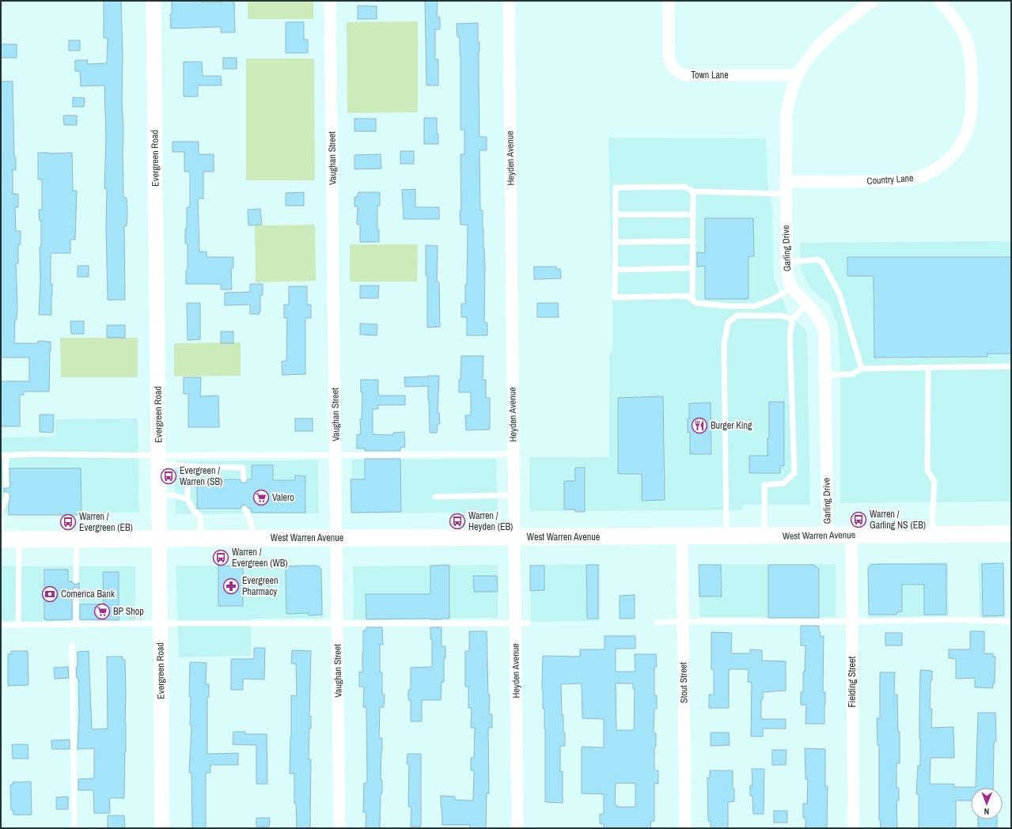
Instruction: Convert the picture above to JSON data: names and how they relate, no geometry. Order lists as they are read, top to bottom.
{
  "streets": {
    "main road": ["West Warren Avenue"],
    "street": [
      "Town Lane",
      "Evergreen Road",
      "Vaughan Street",
      "Heyden Avenue",
      "Country Lane",
      "Garling Drive",
      "Fielding Street",
      "Stout Street"
    ]
  },
  "crossings": [
    ["Town Lane", "Garling Drive"],
    ["Evergreen Road", "West Warren Avenue"],
    ["Vaughan Street", "West Warren Avenue"],
    ["Heyden Avenue", "West Warren Avenue"],
    ["Country Lane", "Garling Drive"],
    ["Garling Drive", "West Warren Avenue"],
    ["West Warren Avenue", "Fielding Street"],
    ["West Warren Avenue", "Stout Street"]
  ],
  "places": {
    "restaurant": ["Burger King"],
    "bus stop": [
      "Evergreen / Warren (SB)",
      "Warren / Garling NS (EB)",
      "Warren / Heyden (EB)",
      "Warren / Evergreen (EB)",
      "Warren / Evergreen (WB)"
    ],
    "supermarket": ["Valero", "BP Shop"],
    "pharmacy": ["Evergreen Pharmacy"],
    "bank": ["Comerica Bank"]
  },
  "north": "bottom"
}
